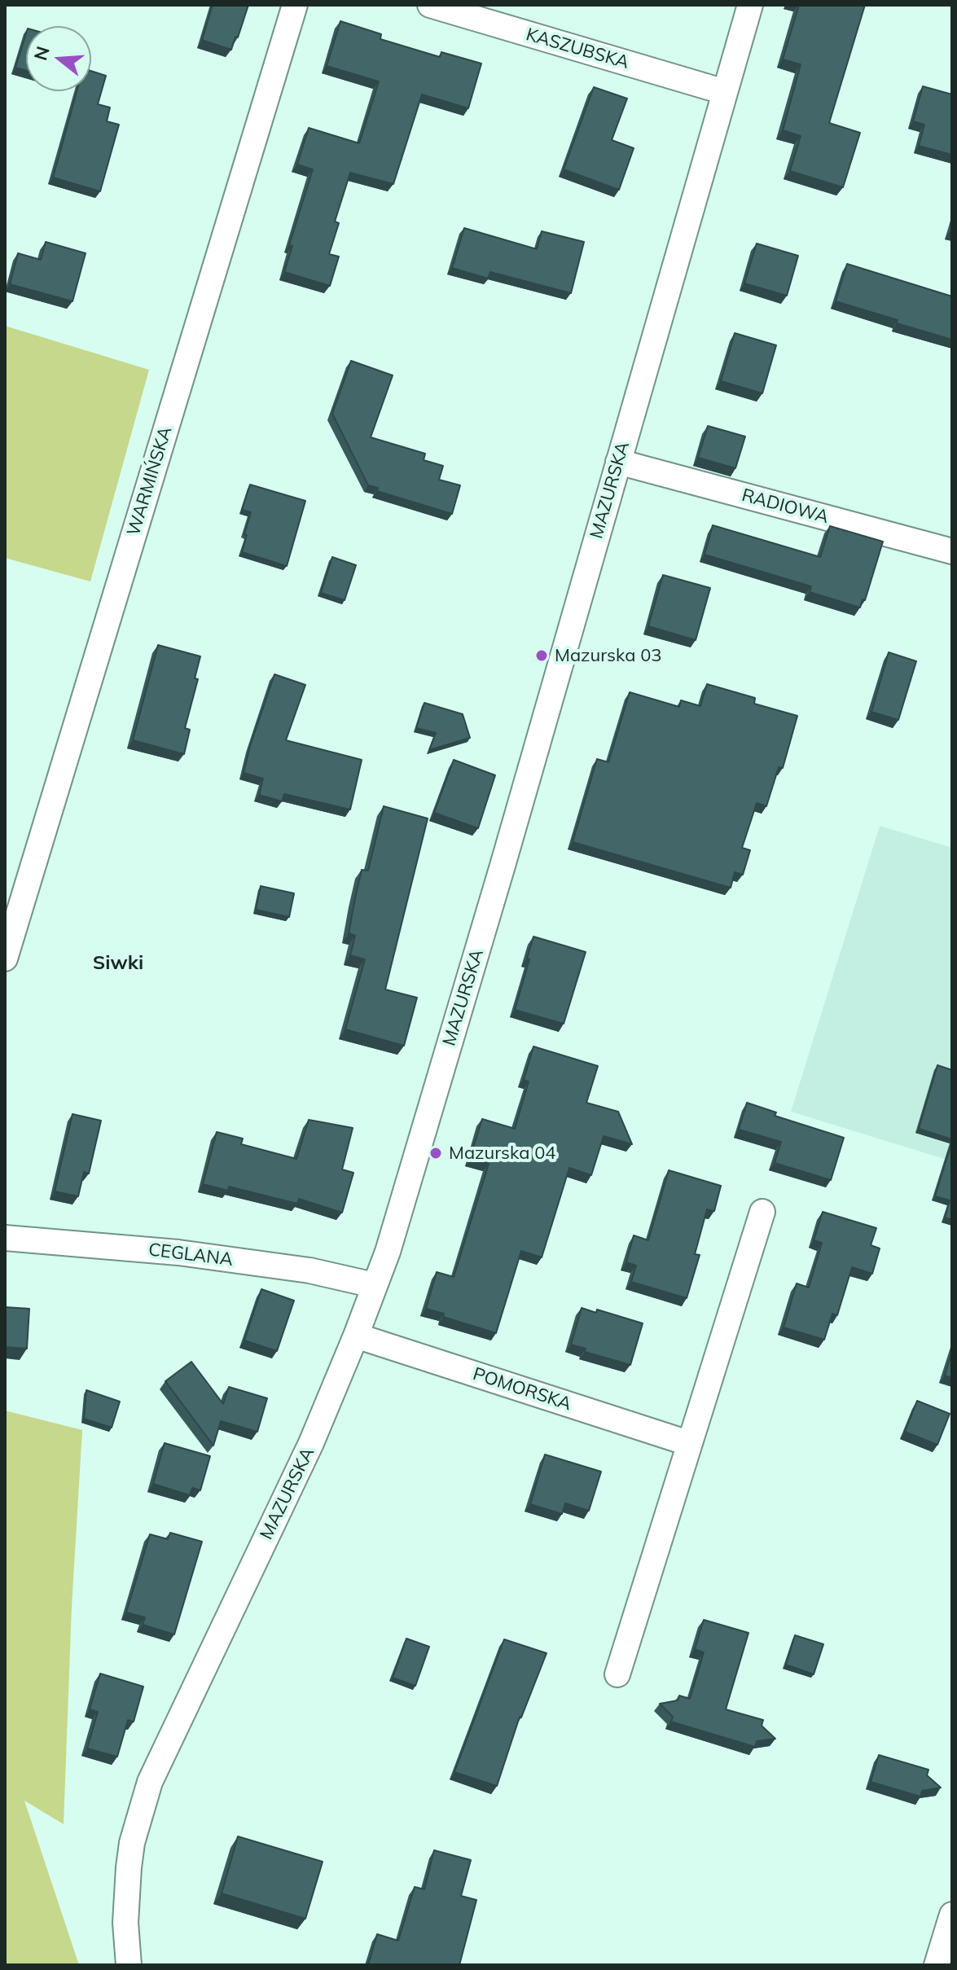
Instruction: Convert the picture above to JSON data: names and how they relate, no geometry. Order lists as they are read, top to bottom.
{
  "streets": {
    "street": [
      "KASZUBSKA",
      "WARMIŃSKA",
      "MAZURSKA",
      "RADIOWA",
      "CEGLANA",
      "POMORSKA"
    ]
  },
  "crossings": [
    ["KASZUBSKA", "MAZURSKA"],
    ["MAZURSKA", "RADIOWA"],
    ["MAZURSKA", "CEGLANA"],
    ["MAZURSKA", "POMORSKA"]
  ],
  "districts": ["Siwki"],
  "places": ["Mazurska 03", "Mazurska 04"],
  "north": "left"
}
